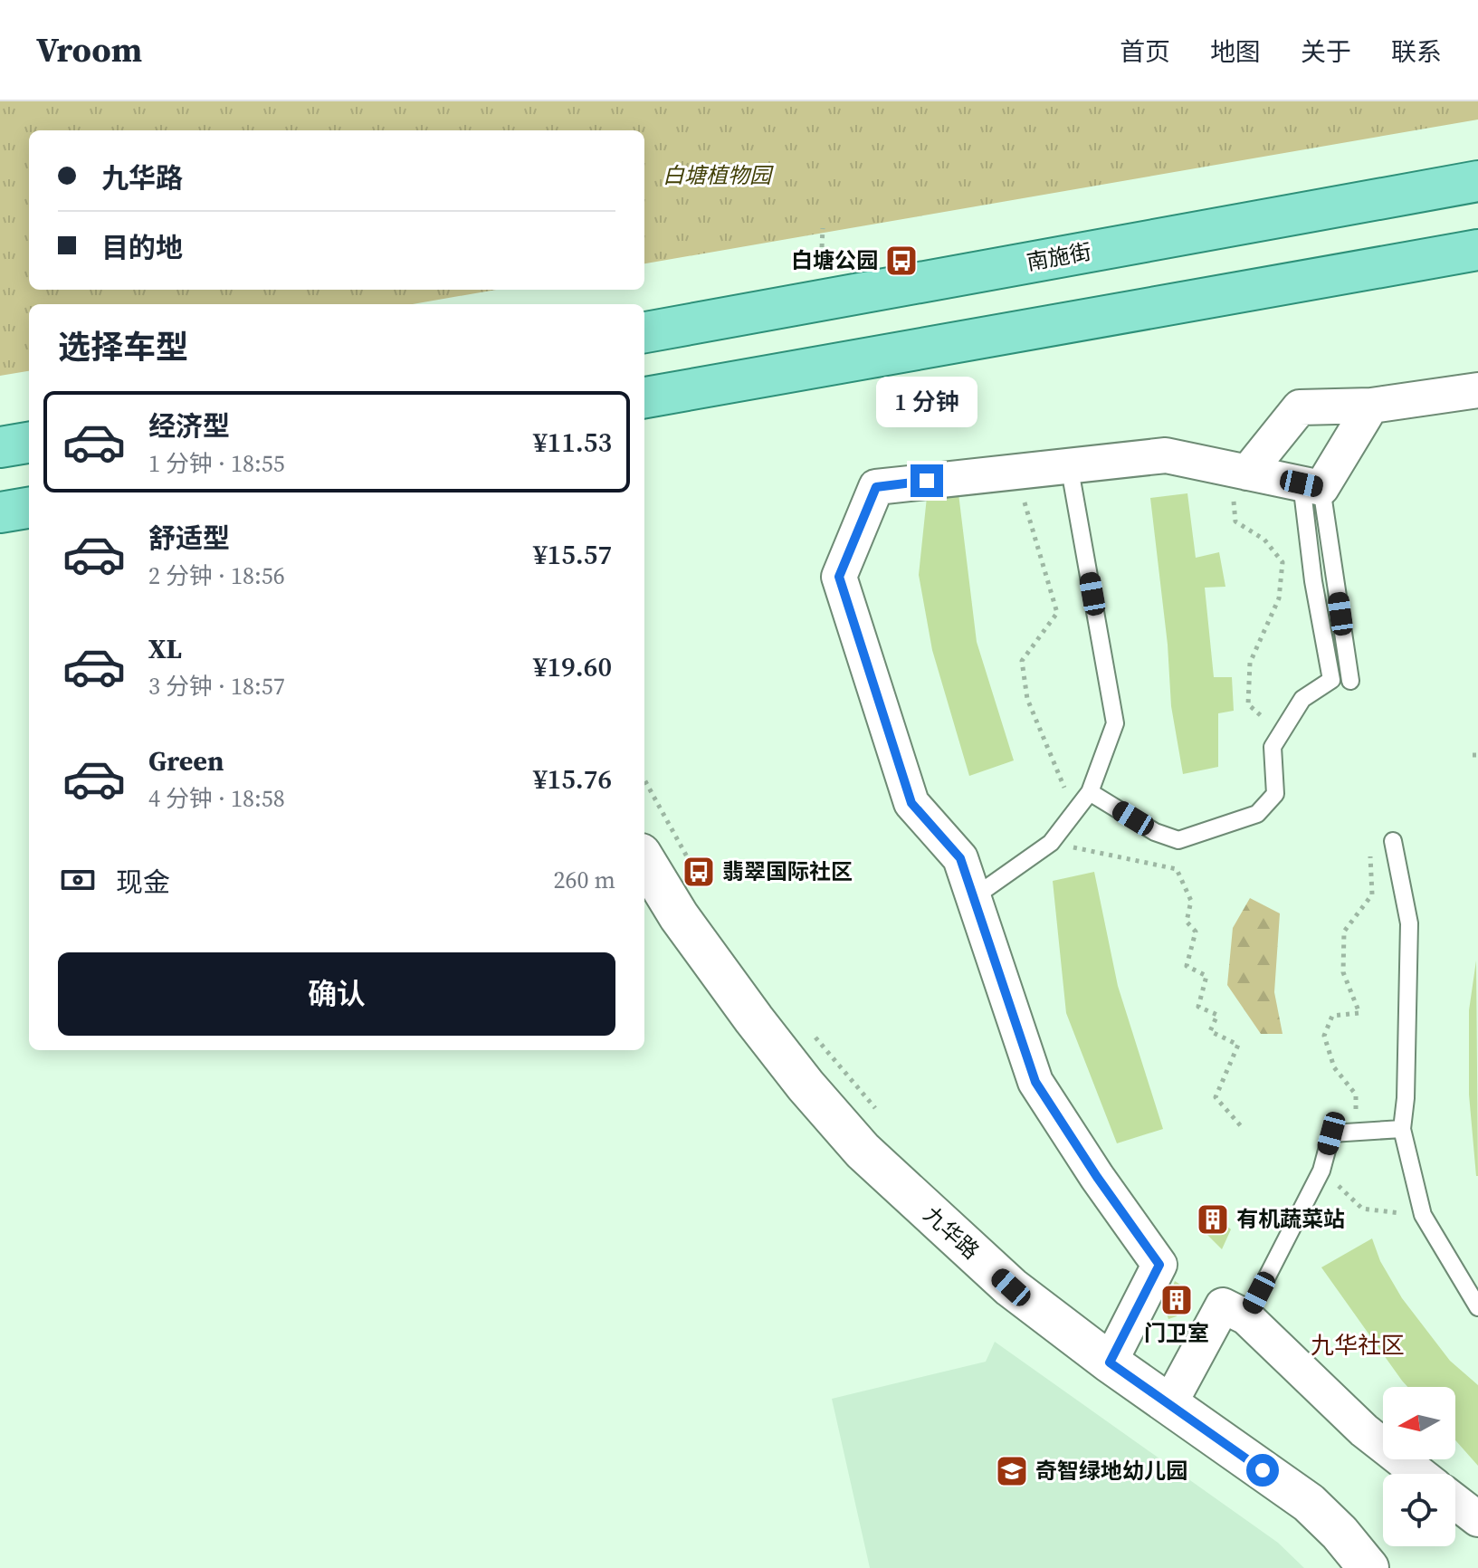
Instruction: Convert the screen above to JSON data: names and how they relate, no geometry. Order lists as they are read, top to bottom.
{
  "streets": {
    "main road": ["南施街"],
    "street": ["九华路"]
  },
  "districts": ["九华社区"],
  "parks": ["白塘植物园"],
  "places": {
    "bus stop": ["白塘公园", "翡翠国际社区"],
    "building": ["有机蔬菜站", "门卫室"],
    "school or university": ["奇智绿地幼儿园"]
  },
  "north": "left",
  "page": {
    "header": "Vroom",
    "nav": [
      "首页",
      "地图",
      "关于",
      "联系"
    ],
    "banner": ["九华路", "目的地"],
    "heading": "选择车型",
    "bubble": "1 分钟",
    "list": [
      {
        "name": "经济型",
        "note": "1 分钟 · 18:55",
        "value": "¥11.53"
      },
      {
        "name": "舒适型",
        "note": "2 分钟 · 18:56",
        "value": "¥15.57"
      },
      {
        "name": "XL",
        "note": "3 分钟 · 18:57",
        "value": "¥19.60"
      },
      {
        "name": "Green",
        "note": "4 分钟 · 18:58",
        "value": "¥15.76"
      }
    ],
    "pay": ["现金", "260 m"],
    "buttons": "确认"
  }
}
